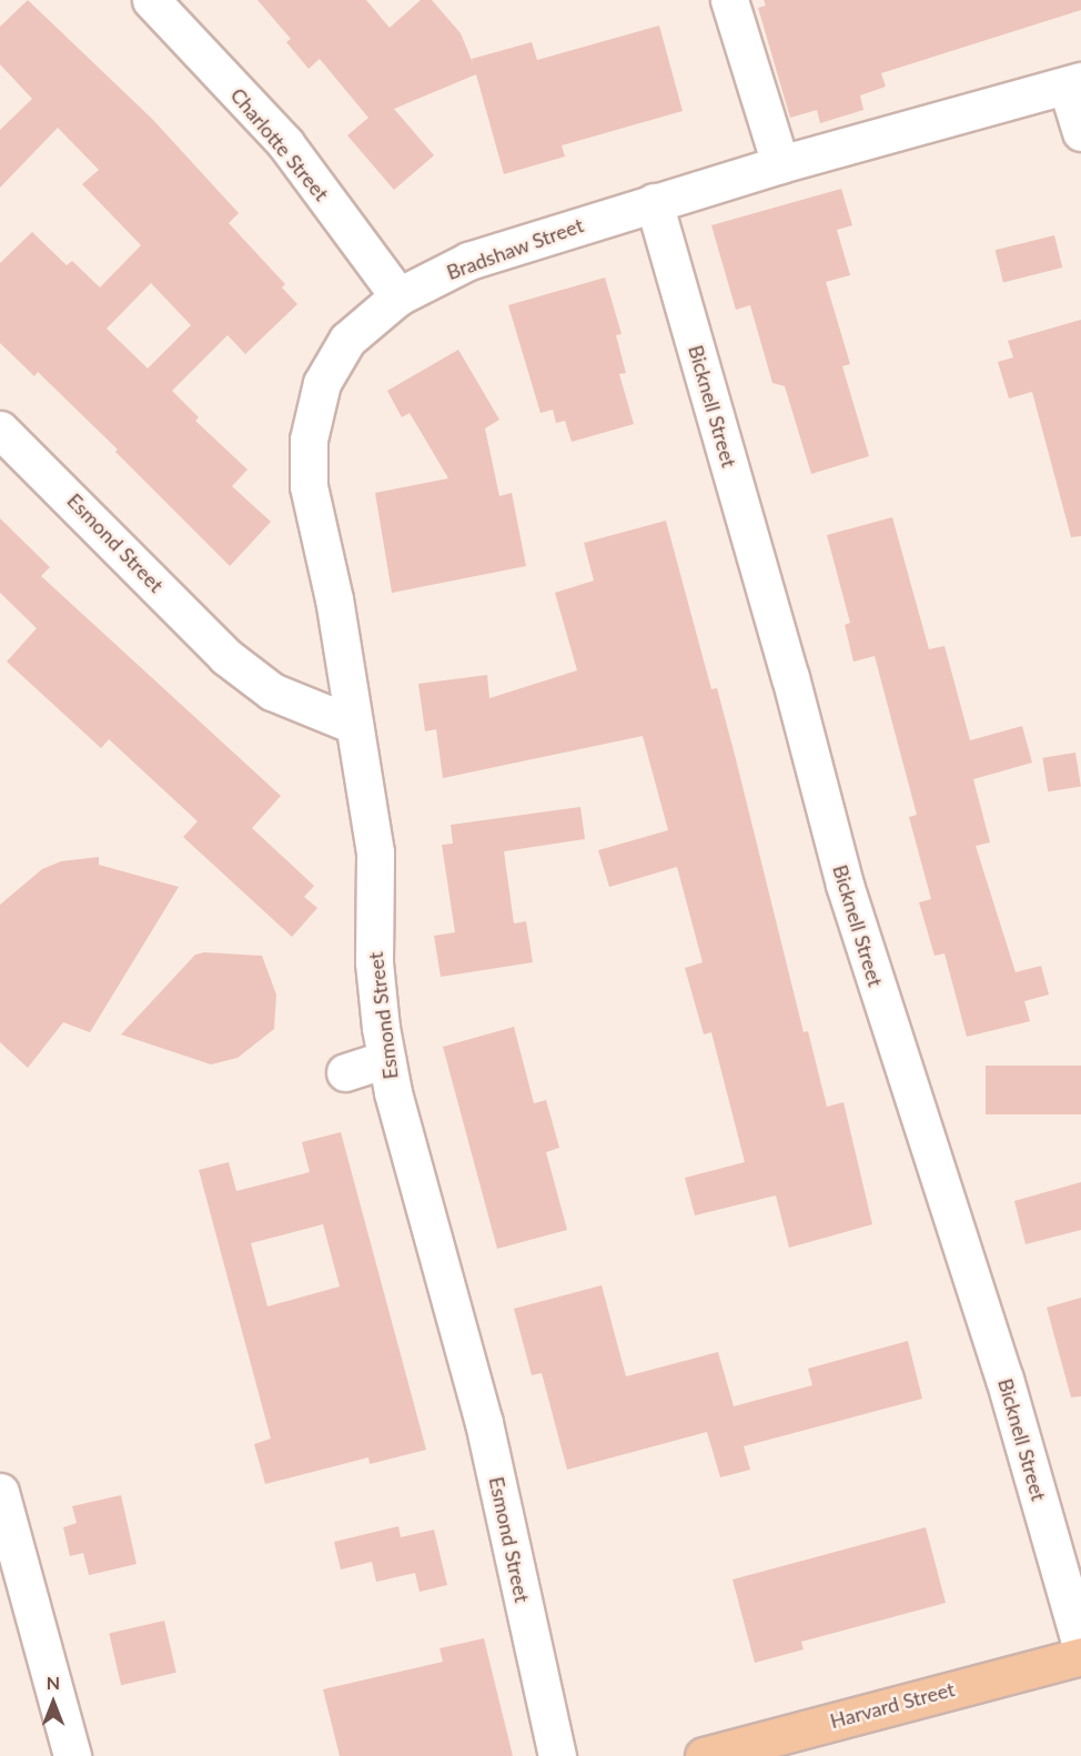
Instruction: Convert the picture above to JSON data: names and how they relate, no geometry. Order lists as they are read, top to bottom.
{
  "streets": {
    "main road": ["Harvard Street"],
    "street": [
      "Charlotte Street",
      "Bradshaw Street",
      "Bicknell Street",
      "Esmond Street"
    ]
  },
  "crossings": [
    ["Charlotte Street", "Bradshaw Street"],
    ["Bradshaw Street", "Bicknell Street"],
    ["Bradshaw Street", "Esmond Street"]
  ],
  "north": "top"
}
